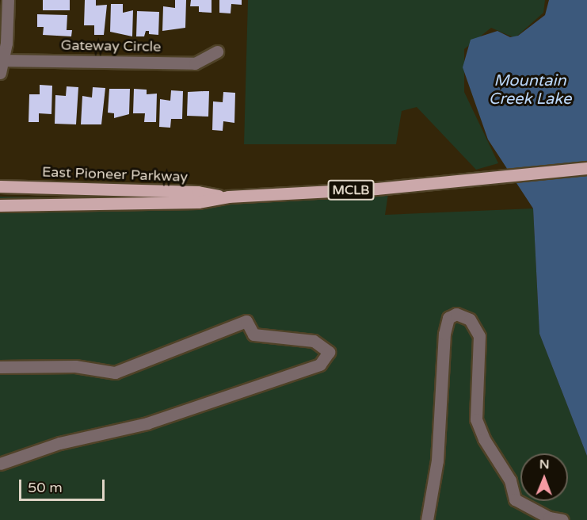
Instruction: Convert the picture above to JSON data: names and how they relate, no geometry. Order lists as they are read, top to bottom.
{
  "streets": {
    "main road": ["East Pioneer Parkway", "MCLB"],
    "street": ["Gateway Circle"]
  },
  "water": ["Mountain Creek Lake"],
  "scale_bar": "50 m",
  "north": "top"
}
